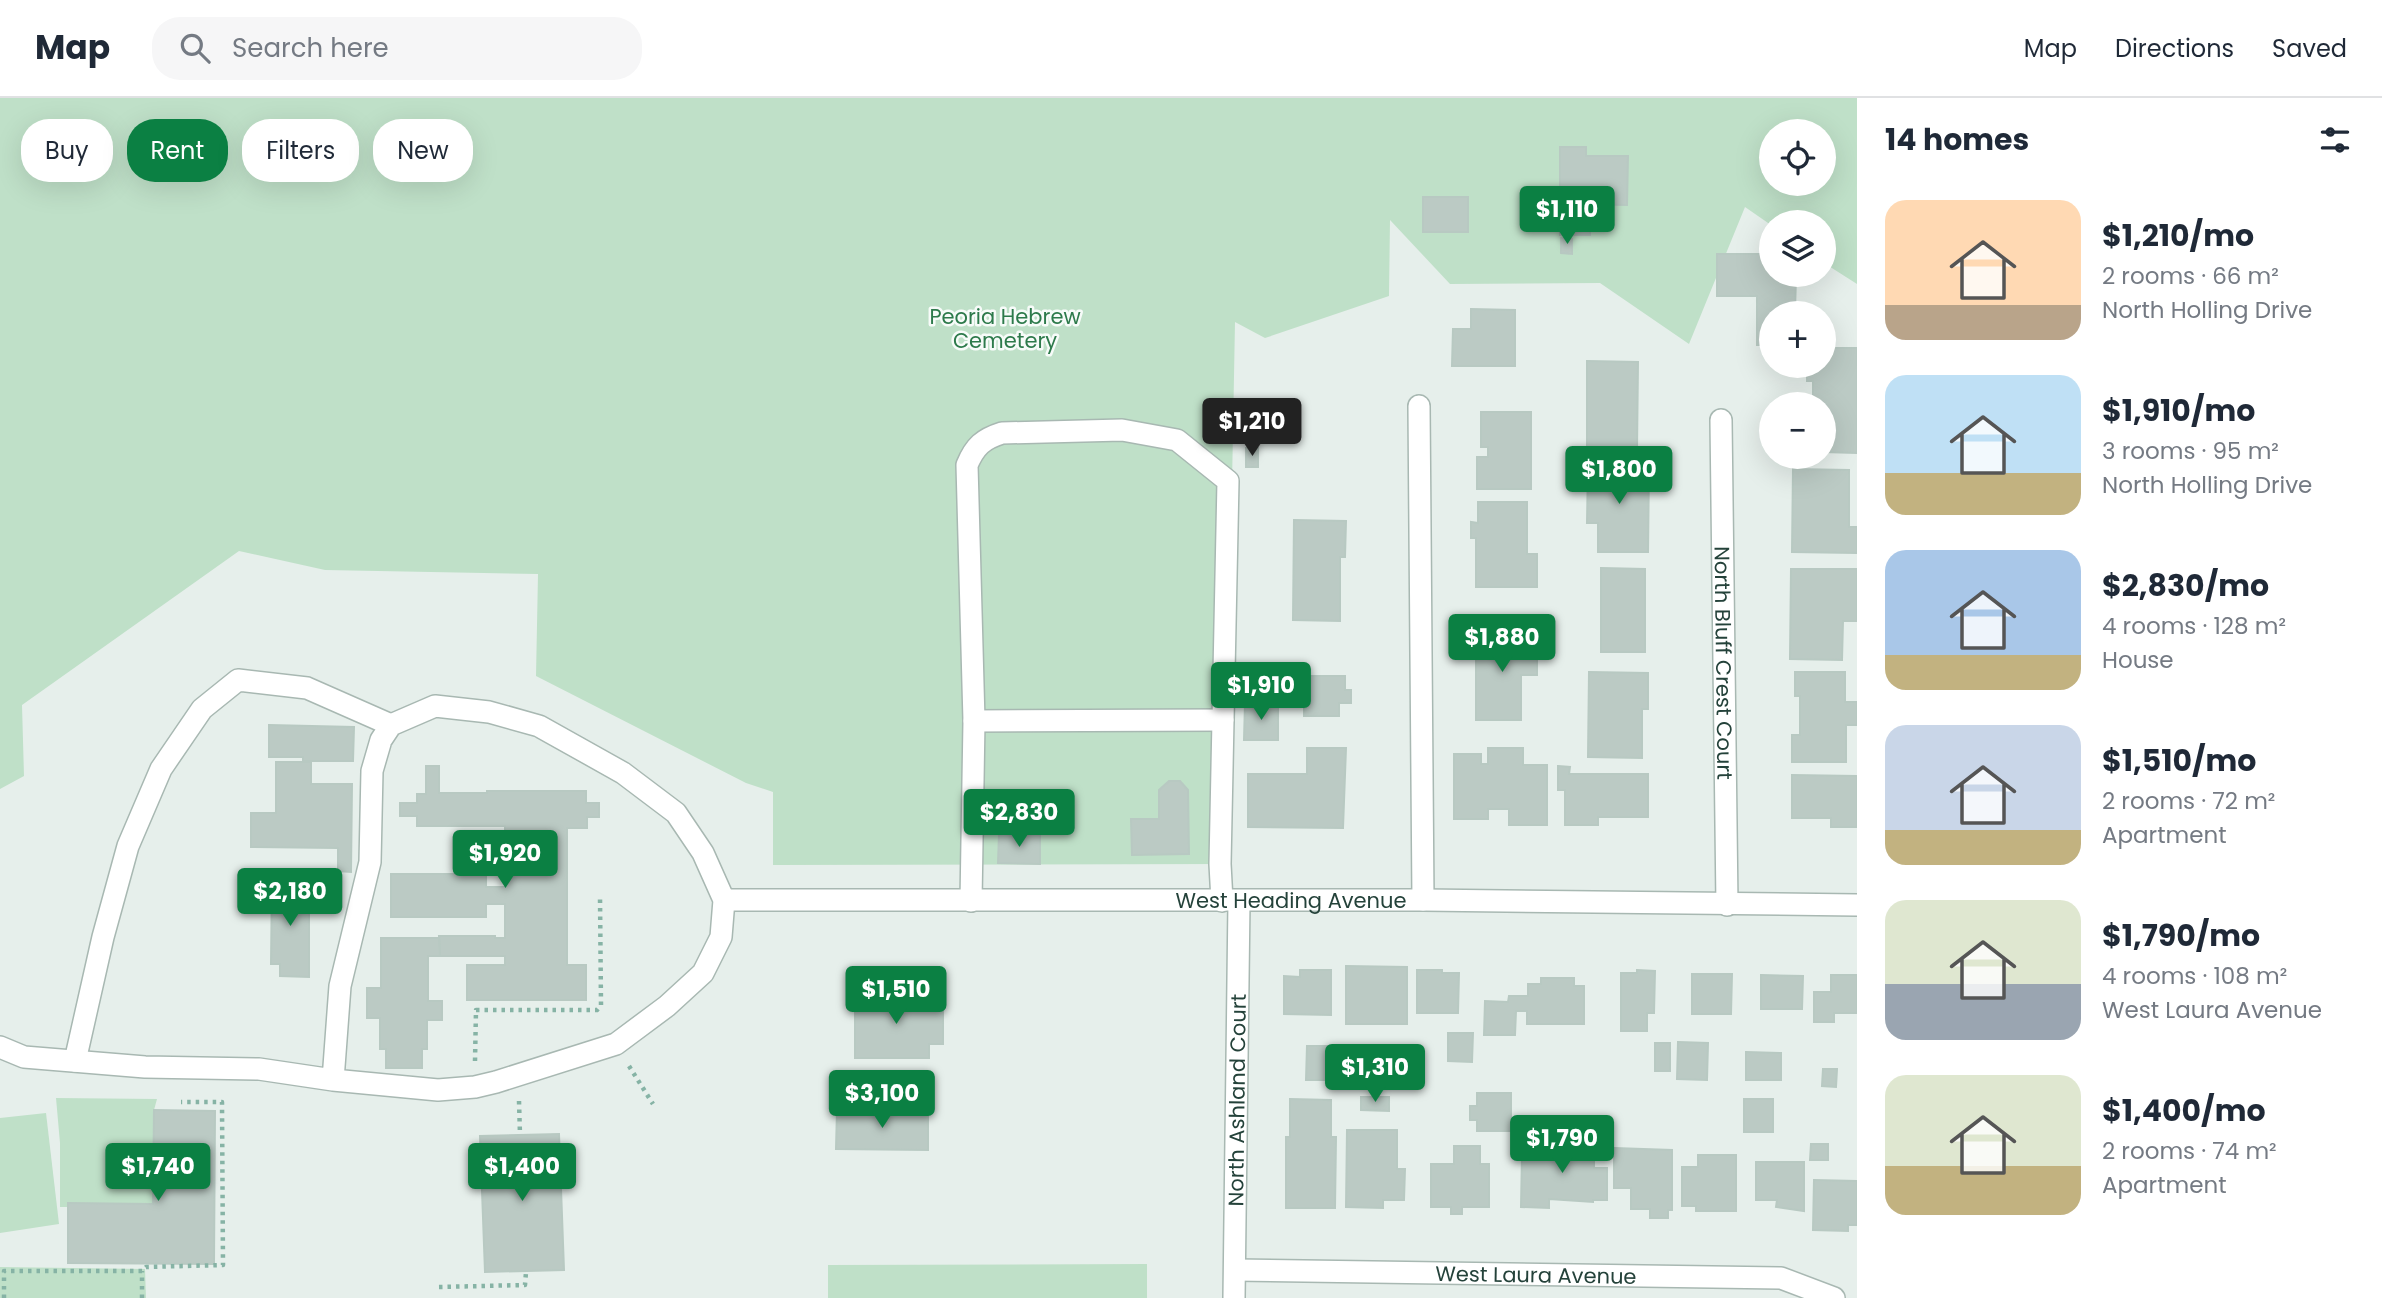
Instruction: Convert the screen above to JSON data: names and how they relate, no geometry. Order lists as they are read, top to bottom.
{
  "streets": {
    "street": [
      "North Bluff Crest Court",
      "West Heading Avenue",
      "North Ashland Court",
      "West Laura Avenue"
    ]
  },
  "crossings": [
    ["North Bluff Crest Court", "West Heading Avenue"],
    ["West Heading Avenue", "North Ashland Court"],
    ["North Ashland Court", "West Laura Avenue"]
  ],
  "parks": ["Peoria Hebrew Cemetery"],
  "page": {
    "header": "Map",
    "search": "Search here",
    "nav": ["Map", "Directions", "Saved"],
    "heading": "14 homes",
    "map_buttons": ["+", "−"],
    "chip": [
      "Buy",
      "Rent",
      "Filters",
      "New"
    ],
    "list": [
      {
        "name": "$1,210/mo",
        "note": "2 rooms · 66 m² · North Holling Drive"
      },
      {
        "name": "$1,910/mo",
        "note": "3 rooms · 95 m² · North Holling Drive"
      },
      {
        "name": "$2,830/mo",
        "note": "4 rooms · 128 m² · House"
      },
      {
        "name": "$1,510/mo",
        "note": "2 rooms · 72 m² · Apartment"
      },
      {
        "name": "$1,790/mo",
        "note": "4 rooms · 108 m² · West Laura Avenue"
      },
      {
        "name": "$1,400/mo",
        "note": "2 rooms · 74 m² · Apartment"
      }
    ],
    "price": [
      "$1,110",
      "$1,210",
      "$1,800",
      "$1,880",
      "$1,910",
      "$2,830",
      "$1,920",
      "$2,180",
      "$1,510",
      "$1,310",
      "$3,100",
      "$1,790",
      "$1,740",
      "$1,400"
    ]
  }
}
